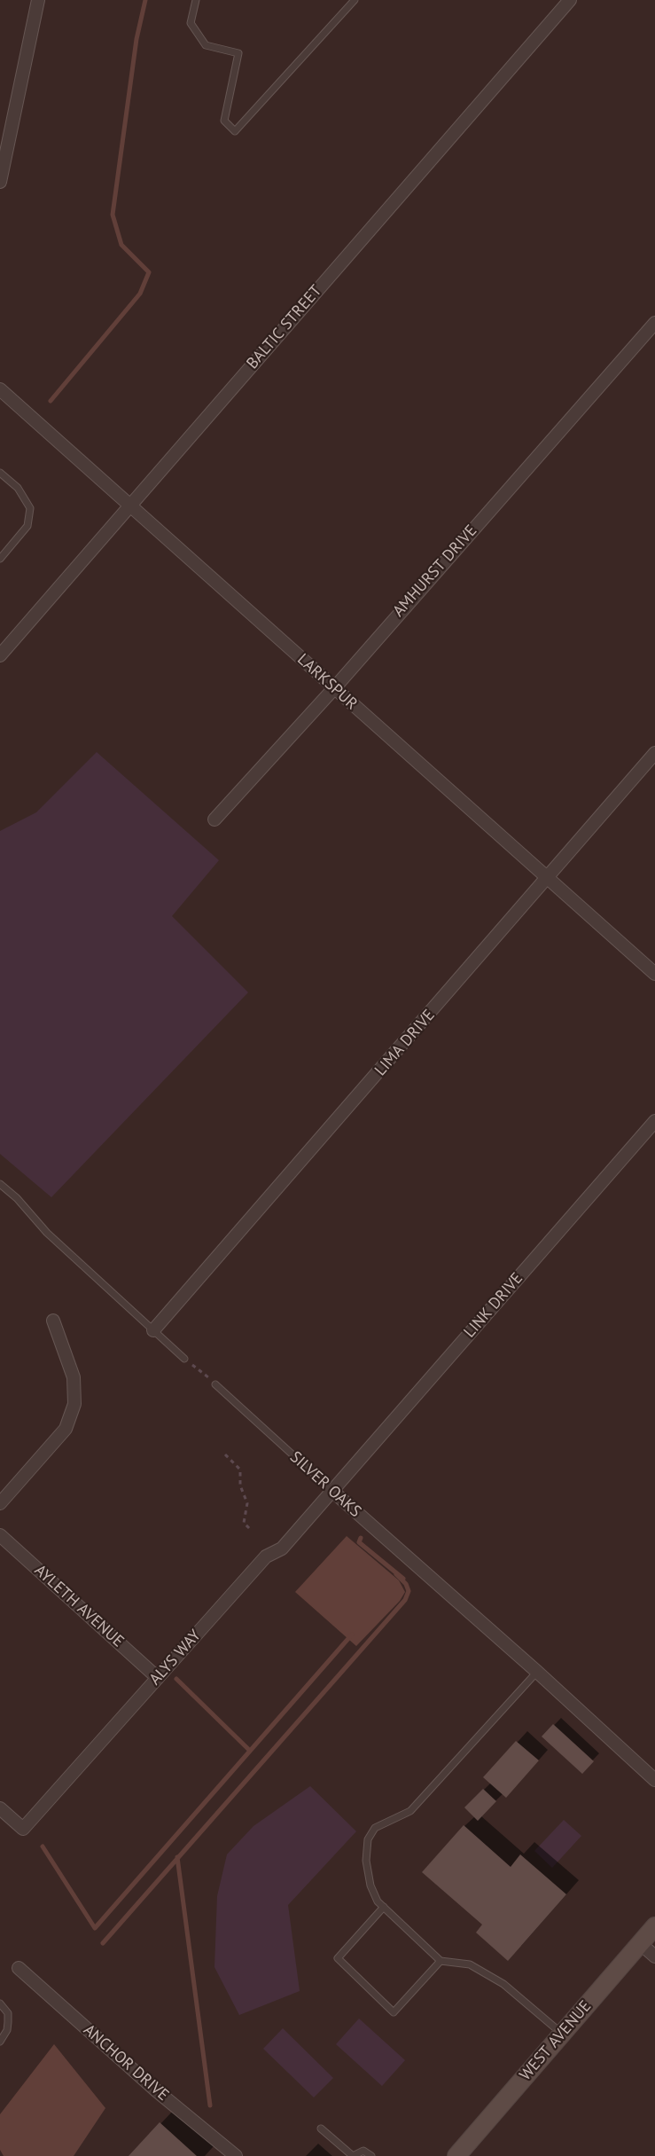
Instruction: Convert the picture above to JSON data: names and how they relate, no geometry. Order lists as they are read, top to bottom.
{
  "streets": {
    "main road": ["WEST AVENUE"],
    "street": [
      "BALTIC STREET",
      "AMHURST DRIVE",
      "LARKSPUR",
      "LIMA DRIVE",
      "LINK DRIVE",
      "SILVER OAKS",
      "AYLETH AVENUE",
      "ALYS WAY",
      "ANCHOR DRIVE"
    ]
  },
  "crossings": [
    ["BALTIC STREET", "LARKSPUR"],
    ["AMHURST DRIVE", "LARKSPUR"],
    ["LARKSPUR", "LIMA DRIVE"],
    ["LINK DRIVE", "SILVER OAKS"],
    ["LINK DRIVE", "ALYS WAY"],
    ["SILVER OAKS", "ALYS WAY"],
    ["AYLETH AVENUE", "ALYS WAY"]
  ]
}
